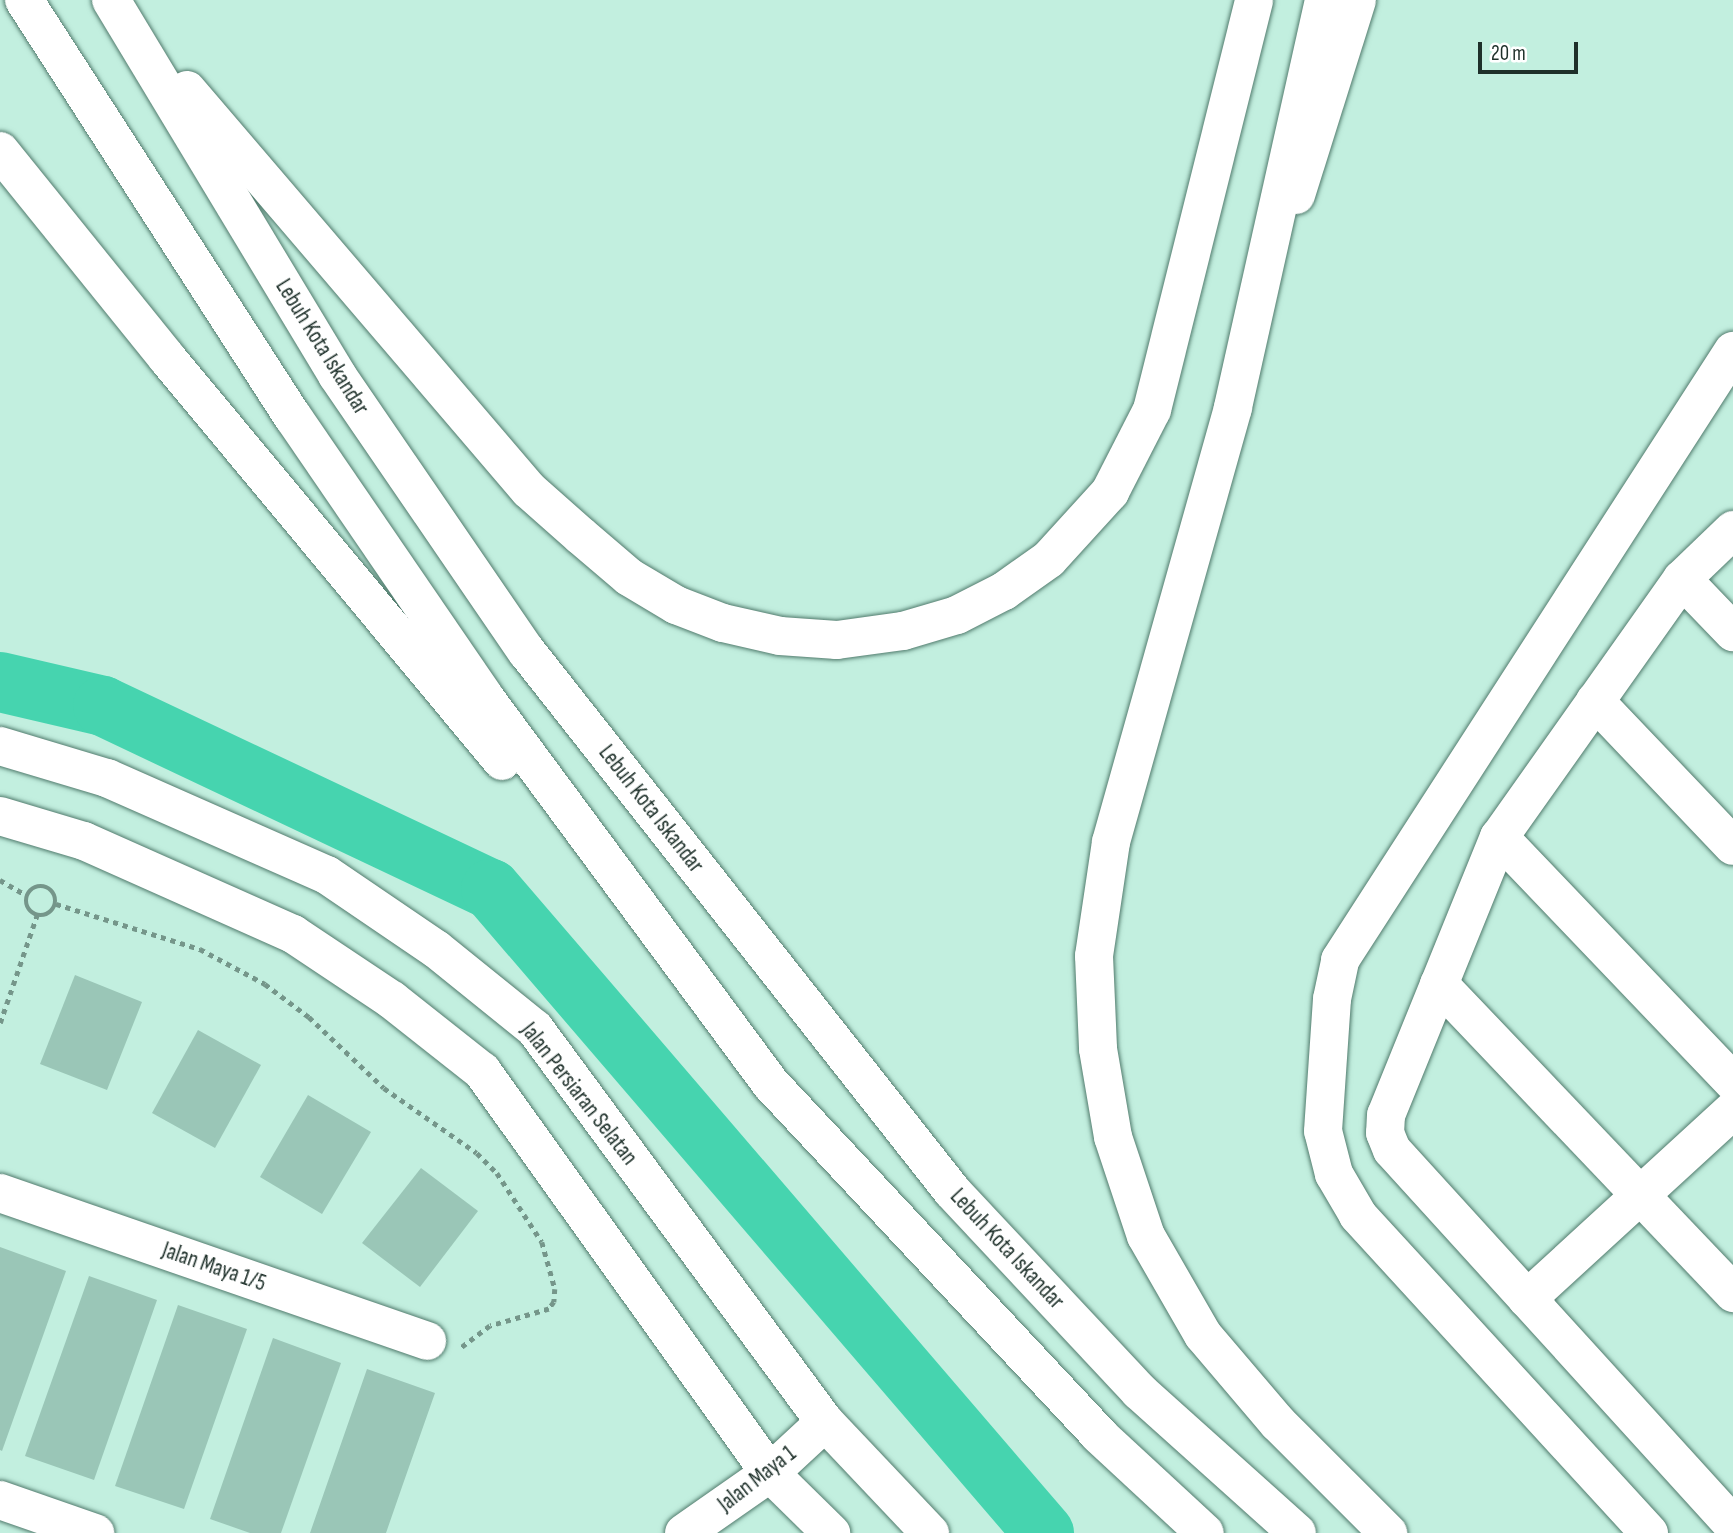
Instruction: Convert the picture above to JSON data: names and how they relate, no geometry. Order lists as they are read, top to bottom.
{
  "streets": {
    "main road": [
      "Lebuh Kota Iskandar",
      "Jalan Persiaran Selatan",
      "Jalan Maya 1/5",
      "Jalan Maya 1"
    ]
  },
  "crossings": [
    ["Jalan Persiaran Selatan", "Jalan Maya 1"]
  ],
  "scale_bar": "20 m"
}
